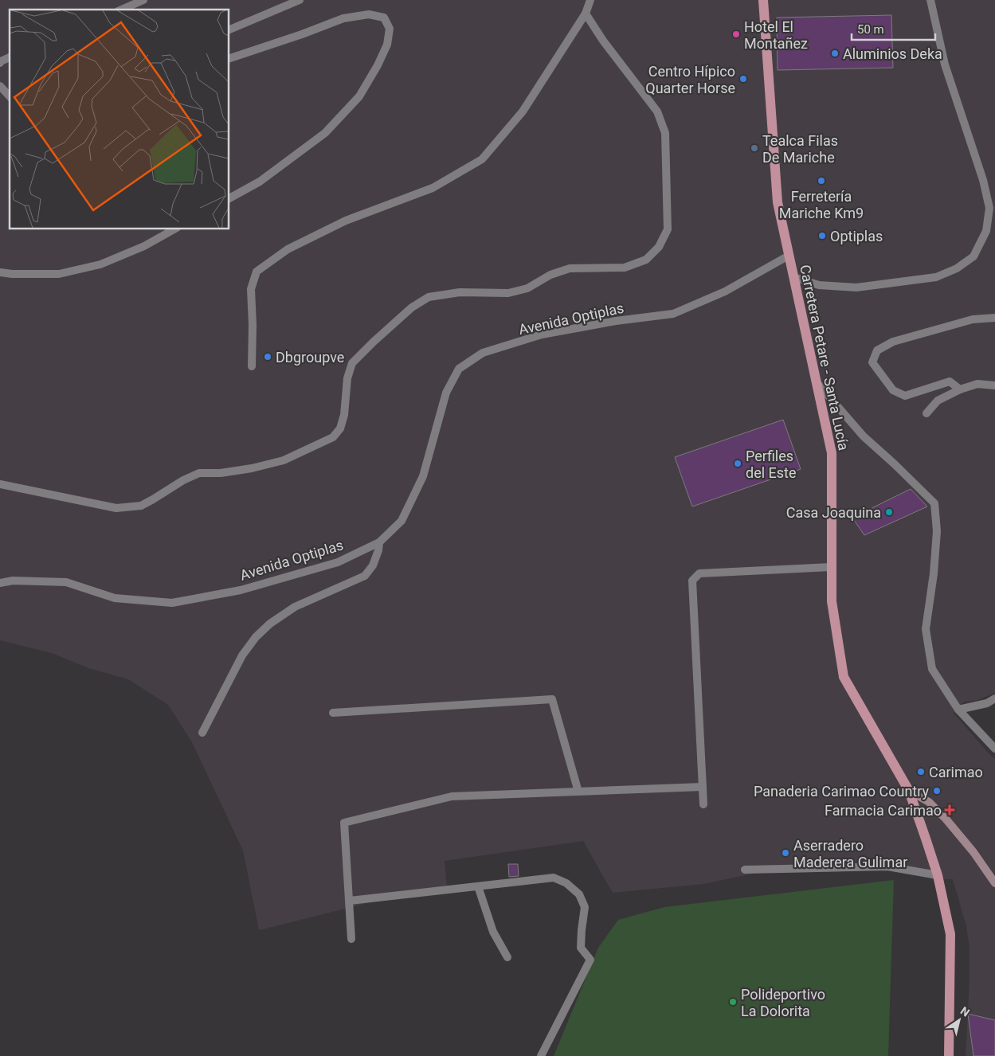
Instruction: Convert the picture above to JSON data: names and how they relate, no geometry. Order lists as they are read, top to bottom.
{
  "streets": {
    "main road": ["Carretera Petare - Santa Lucía"],
    "street": ["Avenida Optiplas"]
  },
  "crossings": [
    ["Avenida Optiplas", "Carretera Petare - Santa Lucía"]
  ],
  "places": {
    "other": [
      "Hotel El Montañez",
      "Aluminios Deka",
      "Centro Hípico Quarter Horse",
      "Tealca Filas De Mariche",
      "Ferretería Mariche Km9",
      "Optiplas",
      "Dbgroupve",
      "Perfiles del Este",
      "Casa Joaquina",
      "Carimao",
      "Panaderia Carimao Country",
      "Aserradero Maderera Gulimar",
      "Polideportivo La Dolorita"
    ],
    "health": ["Farmacia Carimao"]
  },
  "scale_bar": "50 m",
  "north": "top right"
}
